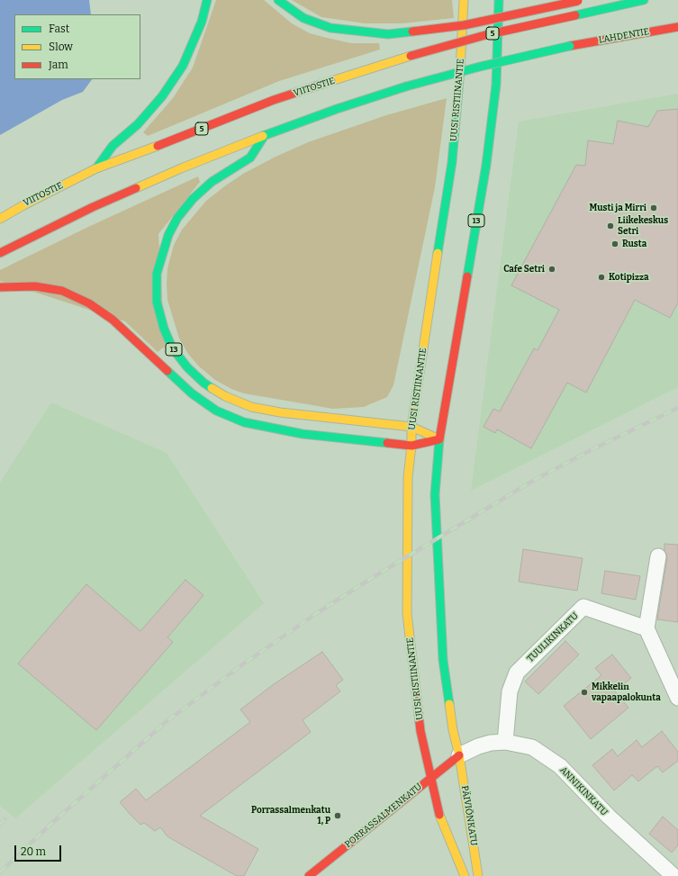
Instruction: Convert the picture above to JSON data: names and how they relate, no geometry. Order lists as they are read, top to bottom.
{
  "streets": {
    "main road": [
      "5",
      "LAHDENTIE",
      "VIITOSTIE",
      "UUSI RISTIINANTIE",
      "13",
      "PORRASSALMENKATU",
      "PÄIVIÖNKATU"
    ],
    "street": ["TUULIKINKATU", "ANNIKINKATU"]
  },
  "crossings": [
    ["LAHDENTIE", "13"],
    ["UUSI RISTIINANTIE", "13"],
    ["UUSI RISTIINANTIE", "PORRASSALMENKATU"],
    ["TUULIKINKATU", "ANNIKINKATU"],
    ["ANNIKINKATU", "PORRASSALMENKATU"],
    ["ANNIKINKATU", "PÄIVIÖNKATU"],
    ["PORRASSALMENKATU", "PÄIVIÖNKATU"]
  ],
  "places": [
    "Musti ja Mirri",
    "Liikekeskus Setri",
    "Rusta",
    "Cafe Setri",
    "Kotipizza",
    "Mikkelin vapaapalokunta",
    "Porrassalmenkatu 1, P"
  ],
  "legend": ["Fast", "Slow", "Jam"],
  "scale_bar": "20 m"
}
